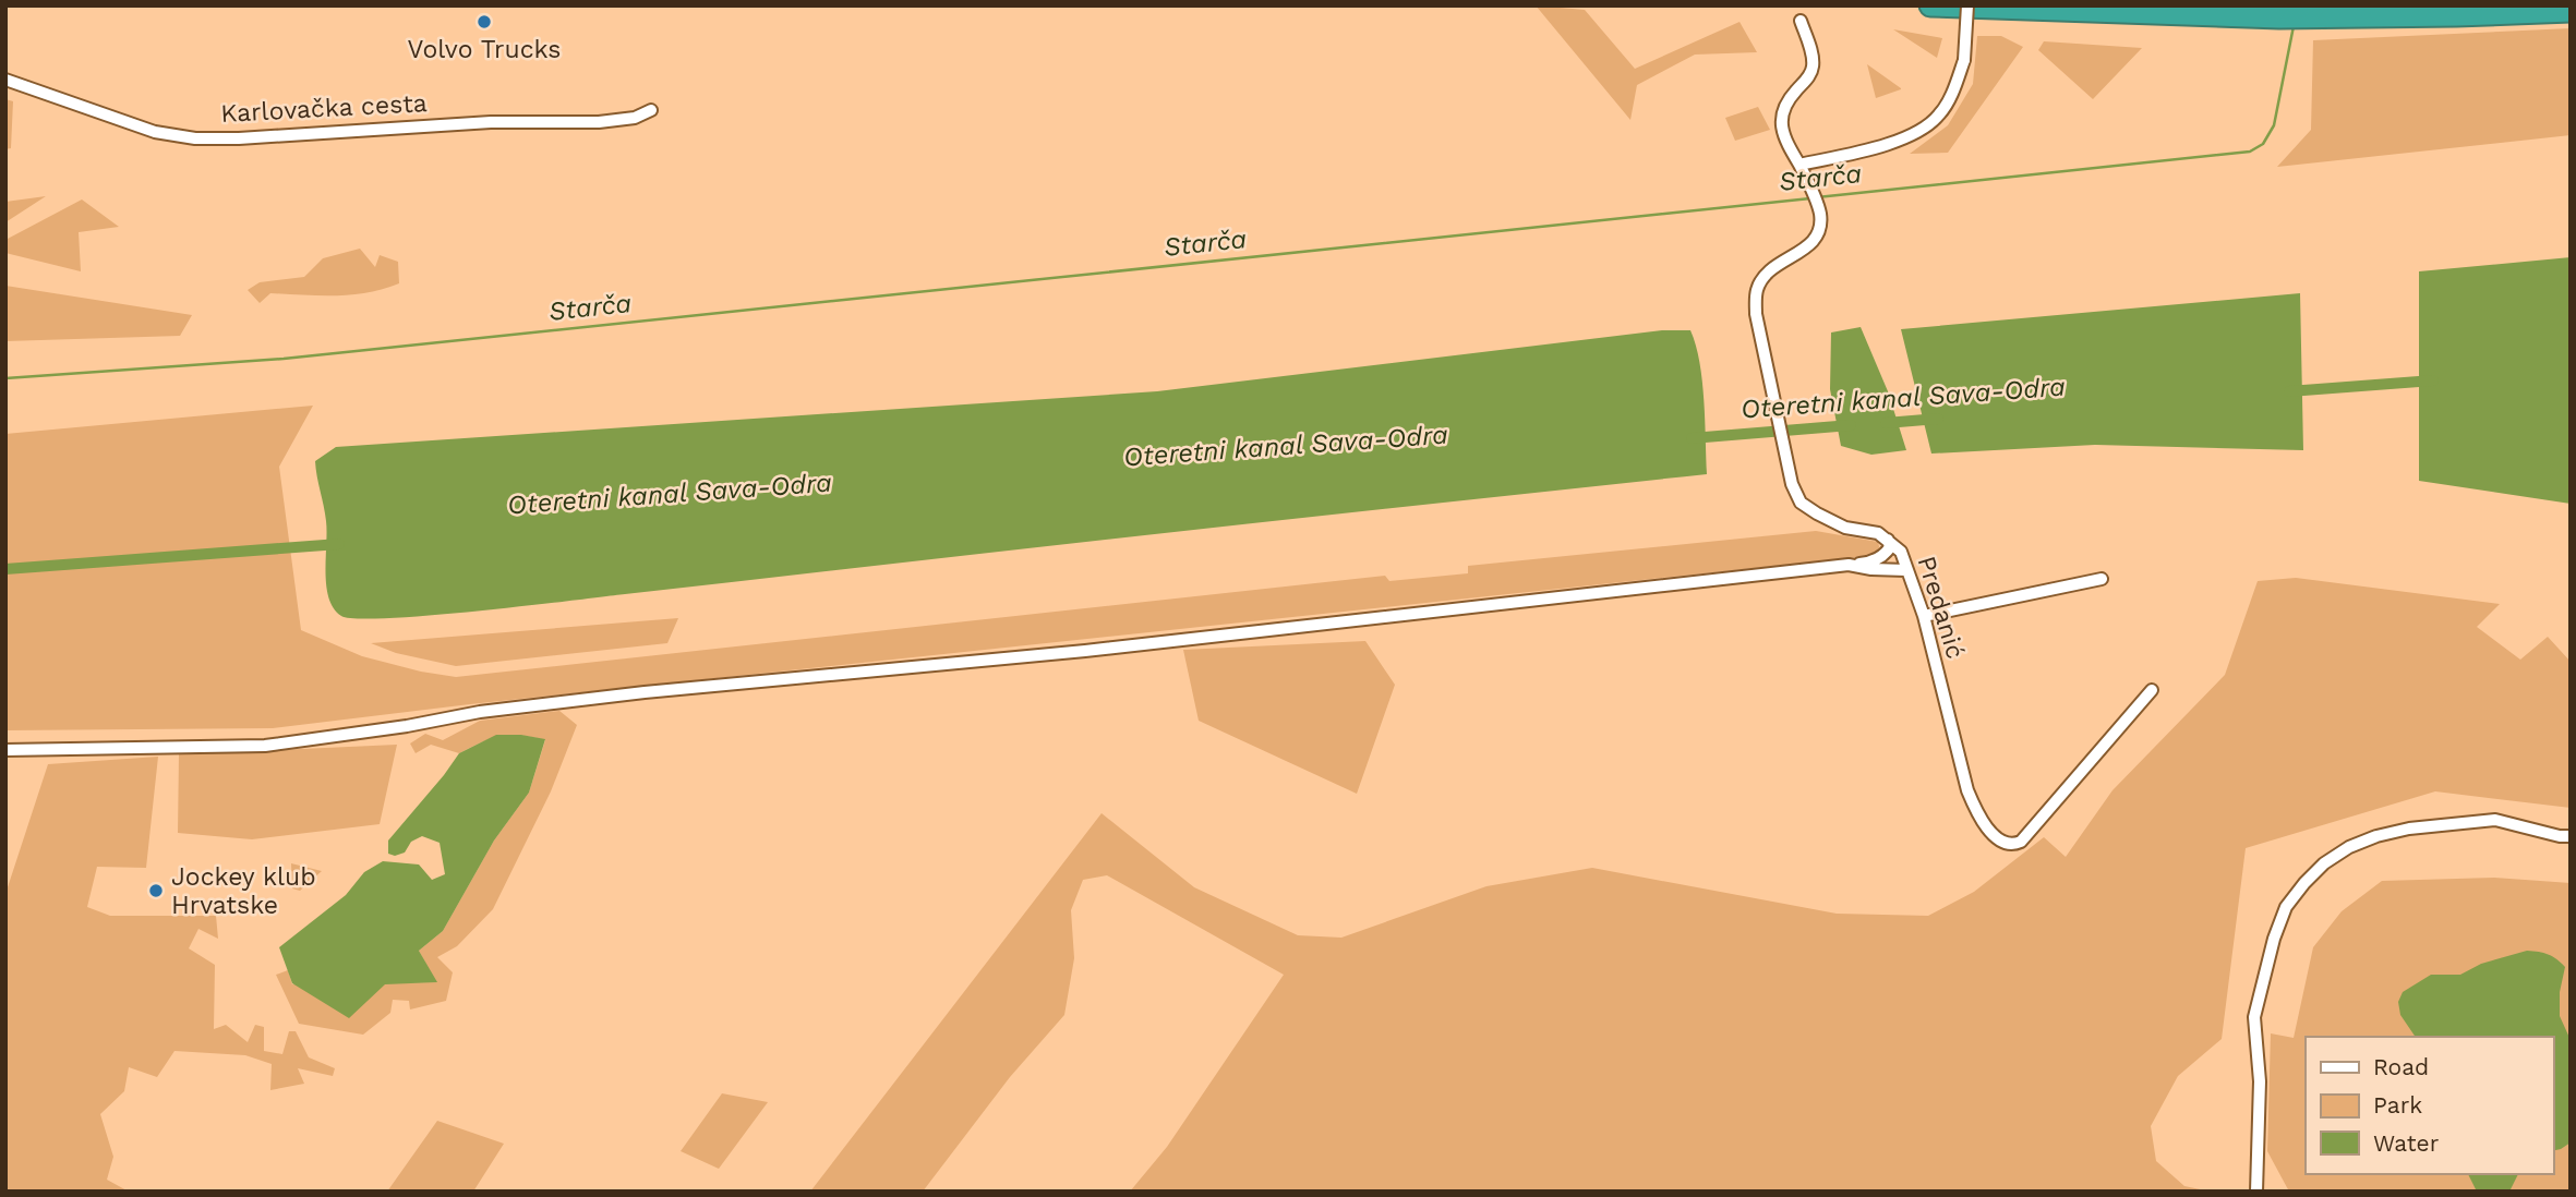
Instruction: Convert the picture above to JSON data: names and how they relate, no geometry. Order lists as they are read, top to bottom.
{
  "streets": {
    "street": ["Karlovačka cesta", "Predanić"]
  },
  "water": ["Starča", "Oteretni kanal Sava-Odra"],
  "places": ["Volvo Trucks", "Jockey klub Hrvatske"],
  "legend": ["Road", "Park", "Water"]
}
